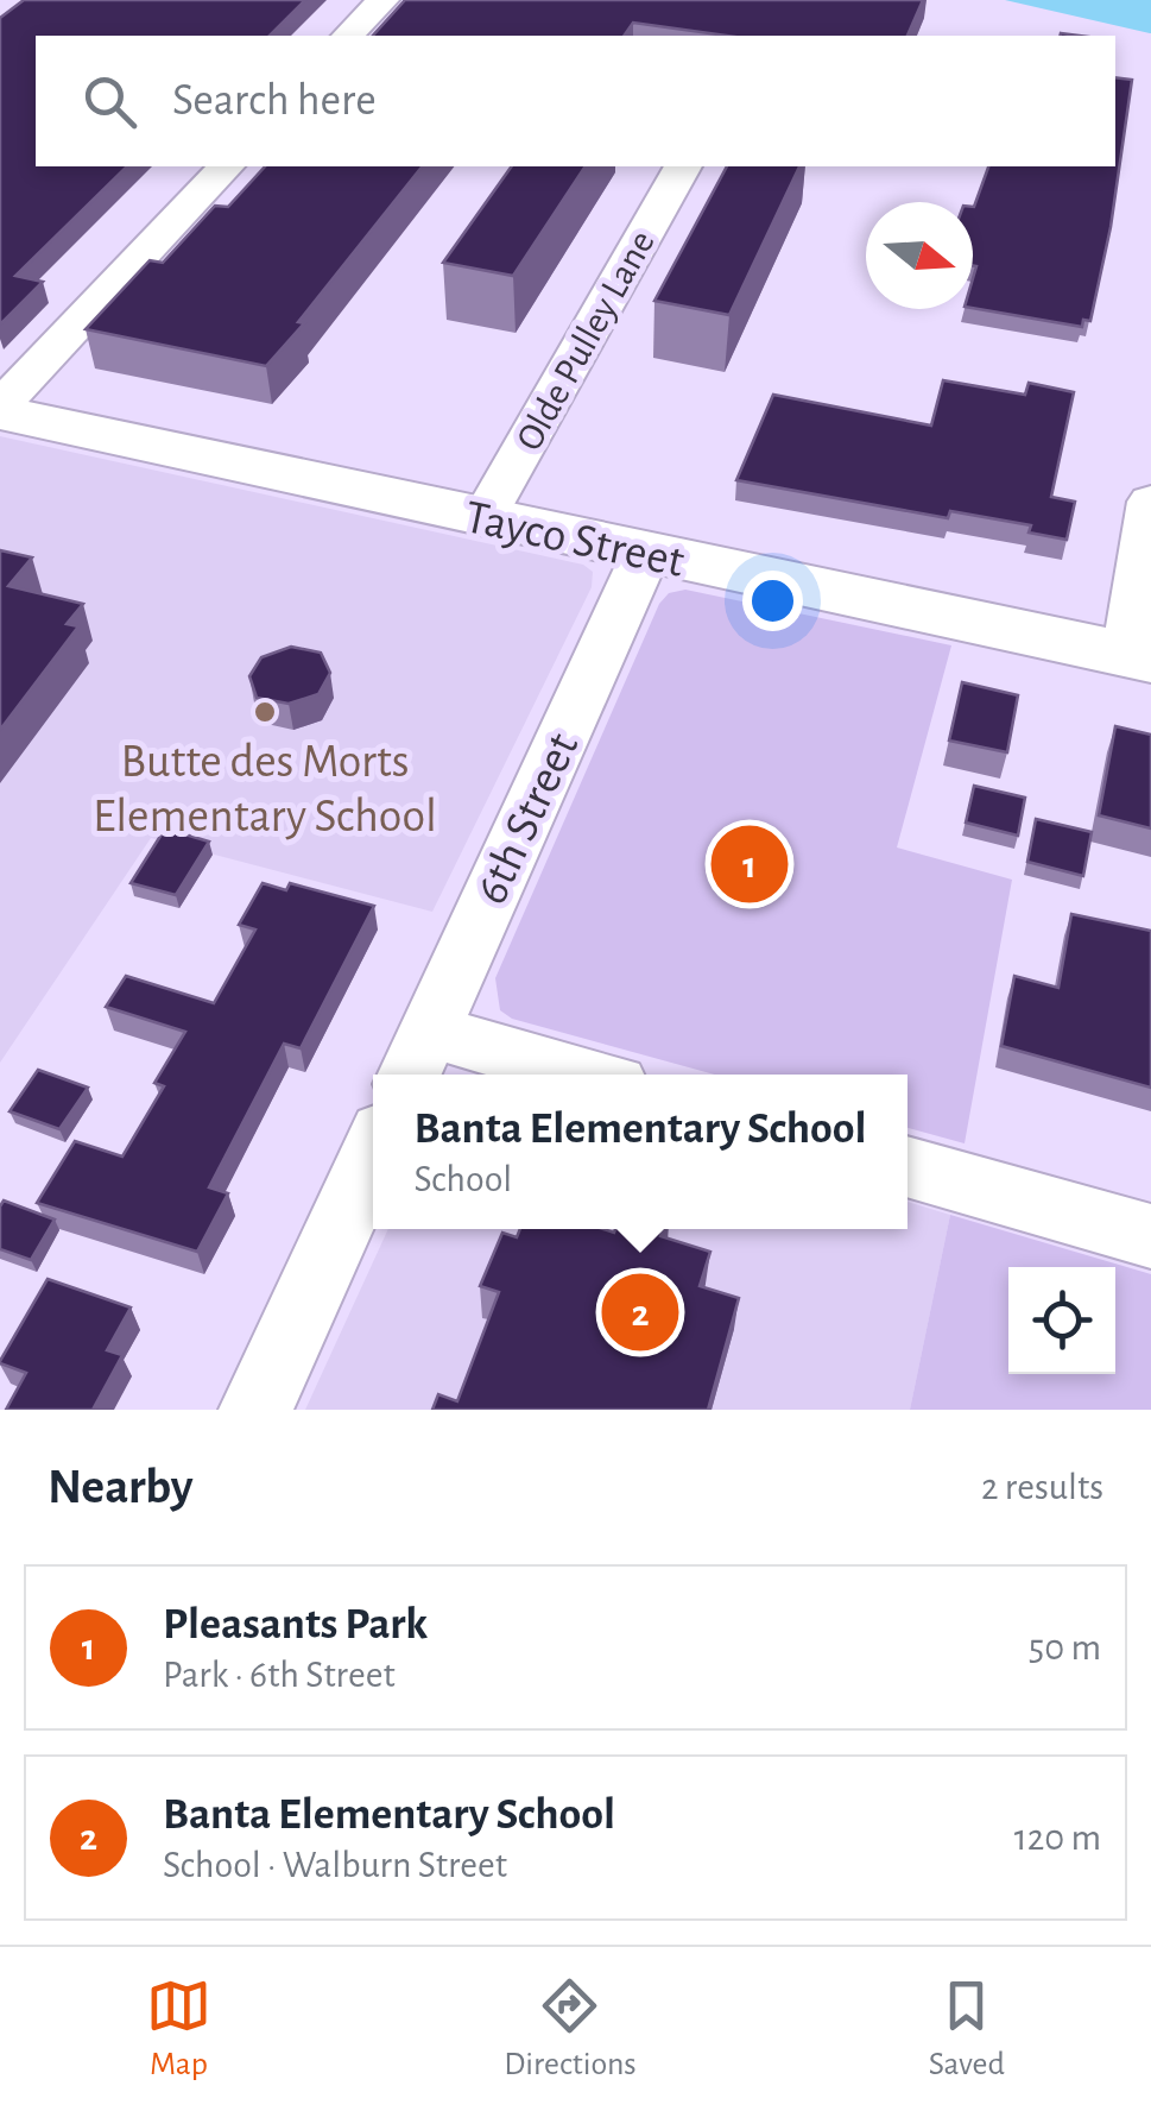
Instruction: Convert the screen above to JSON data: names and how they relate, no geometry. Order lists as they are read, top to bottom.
{
  "streets": {
    "street": ["Olde Pulley Lane", "Tayco Street", "6th Street"]
  },
  "crossings": [
    ["Olde Pulley Lane", "Tayco Street"],
    ["Tayco Street", "6th Street"]
  ],
  "places": ["Butte des Morts Elementary School"],
  "north": "right",
  "page": {
    "search": "Search here",
    "pins": ["1", "2"],
    "popup": ["Banta Elementary School", "School"],
    "heading": ["Nearby", "2 results"],
    "list": [
      {
        "mark": "1",
        "name": "Pleasants Park",
        "note": "Park · 6th Street",
        "value": "50 m"
      },
      {
        "mark": "2",
        "name": "Banta Elementary School",
        "note": "School · Walburn Street",
        "value": "120 m"
      }
    ],
    "nav": ["Map", "Directions", "Saved"]
  }
}
